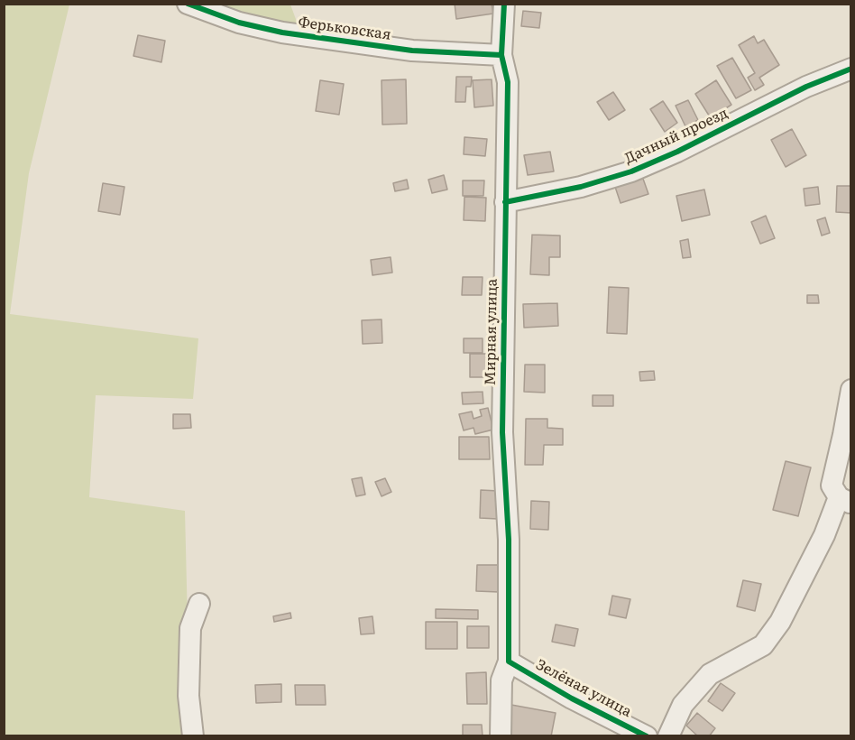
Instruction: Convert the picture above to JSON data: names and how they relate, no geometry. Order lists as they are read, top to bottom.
{
  "streets": {
    "street": [
      "Ферьковская",
      "Дачный проезд",
      "Мирная улица",
      "Зелёная улица"
    ]
  },
  "crossings": [
    ["Ферьковская", "Мирная улица"],
    ["Дачный проезд", "Мирная улица"],
    ["Мирная улица", "Зелёная улица"]
  ]
}
